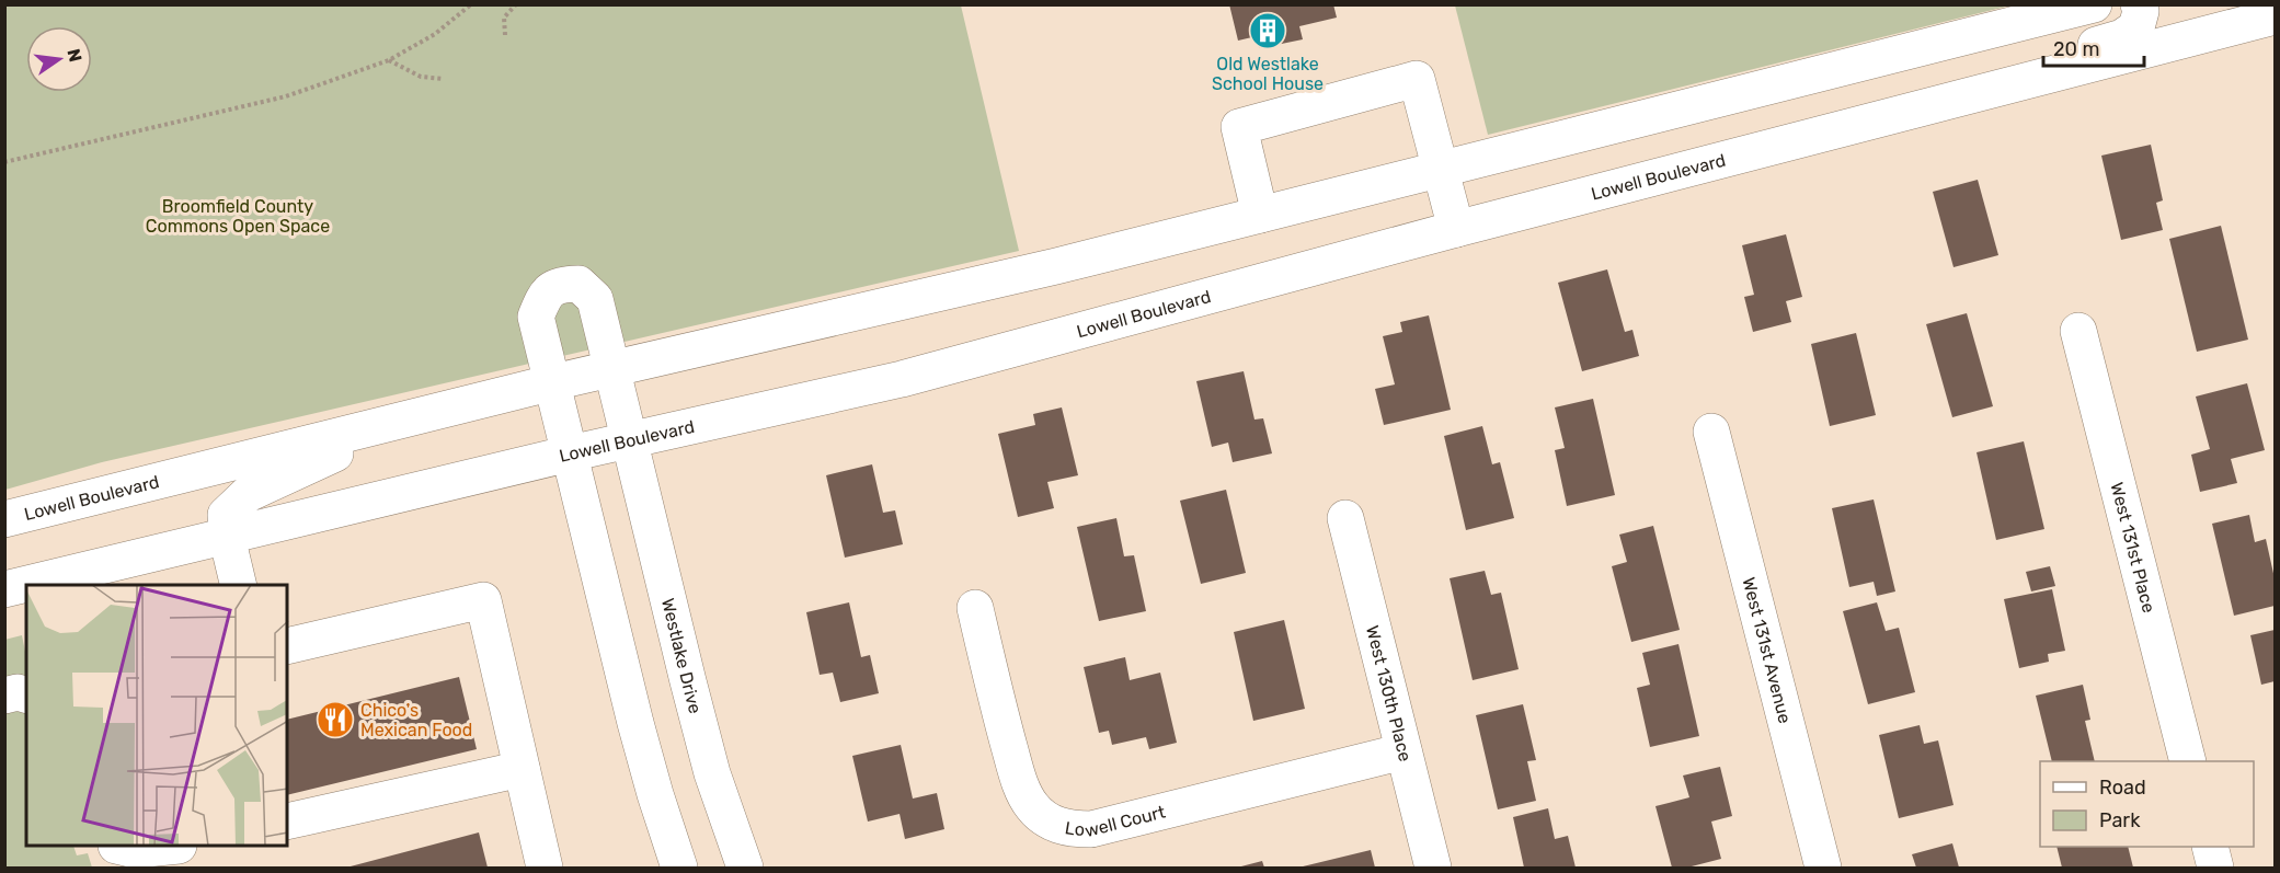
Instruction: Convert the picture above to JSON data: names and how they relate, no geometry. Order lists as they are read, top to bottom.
{
  "streets": {
    "main road": [
      "Lowell Boulevard",
      "West 131st Place",
      "West 131st Avenue",
      "Westlake Drive",
      "West 130th Place",
      "Lowell Court"
    ]
  },
  "crossings": [
    ["Lowell Boulevard", "Westlake Drive"],
    ["West 130th Place", "Lowell Court"]
  ],
  "parks": ["Broomfield County Commons Open Space"],
  "places": {
    "building": ["Old Westlake School House"],
    "restaurant": ["Chico's Mexican Food"]
  },
  "legend": ["Road", "Park"],
  "scale_bar": "20 m",
  "north": "right"
}
